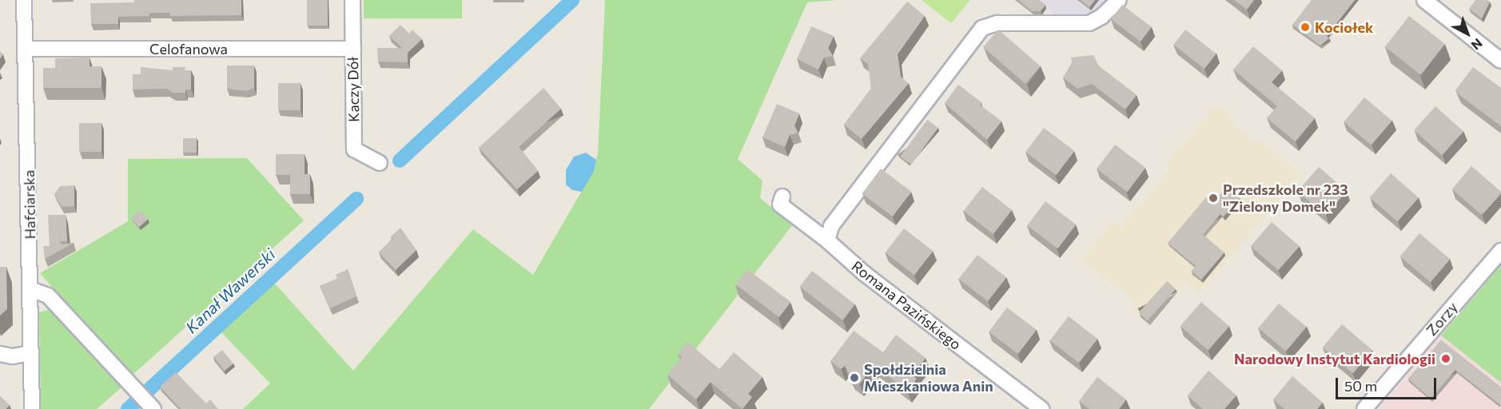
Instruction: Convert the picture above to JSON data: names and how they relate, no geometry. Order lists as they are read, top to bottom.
{
  "streets": {
    "street": [
      "Celofanowa",
      "Kaczy Dół",
      "Hafciarska",
      "Romana Pazińskiego",
      "Zorzy"
    ]
  },
  "crossings": [
    ["Celofanowa", "Kaczy Dół"],
    ["Celofanowa", "Hafciarska"]
  ],
  "water": ["Kanał Wawerski"],
  "places": [
    "Kociołek",
    "Przedszkole nr 233 \"Zielony Domek\"",
    "Narodowy Instytut Kardiologii",
    "Społdzielnia Mieszkaniowa Anin"
  ],
  "scale_bar": "50 m",
  "north": "bottom right"
}
